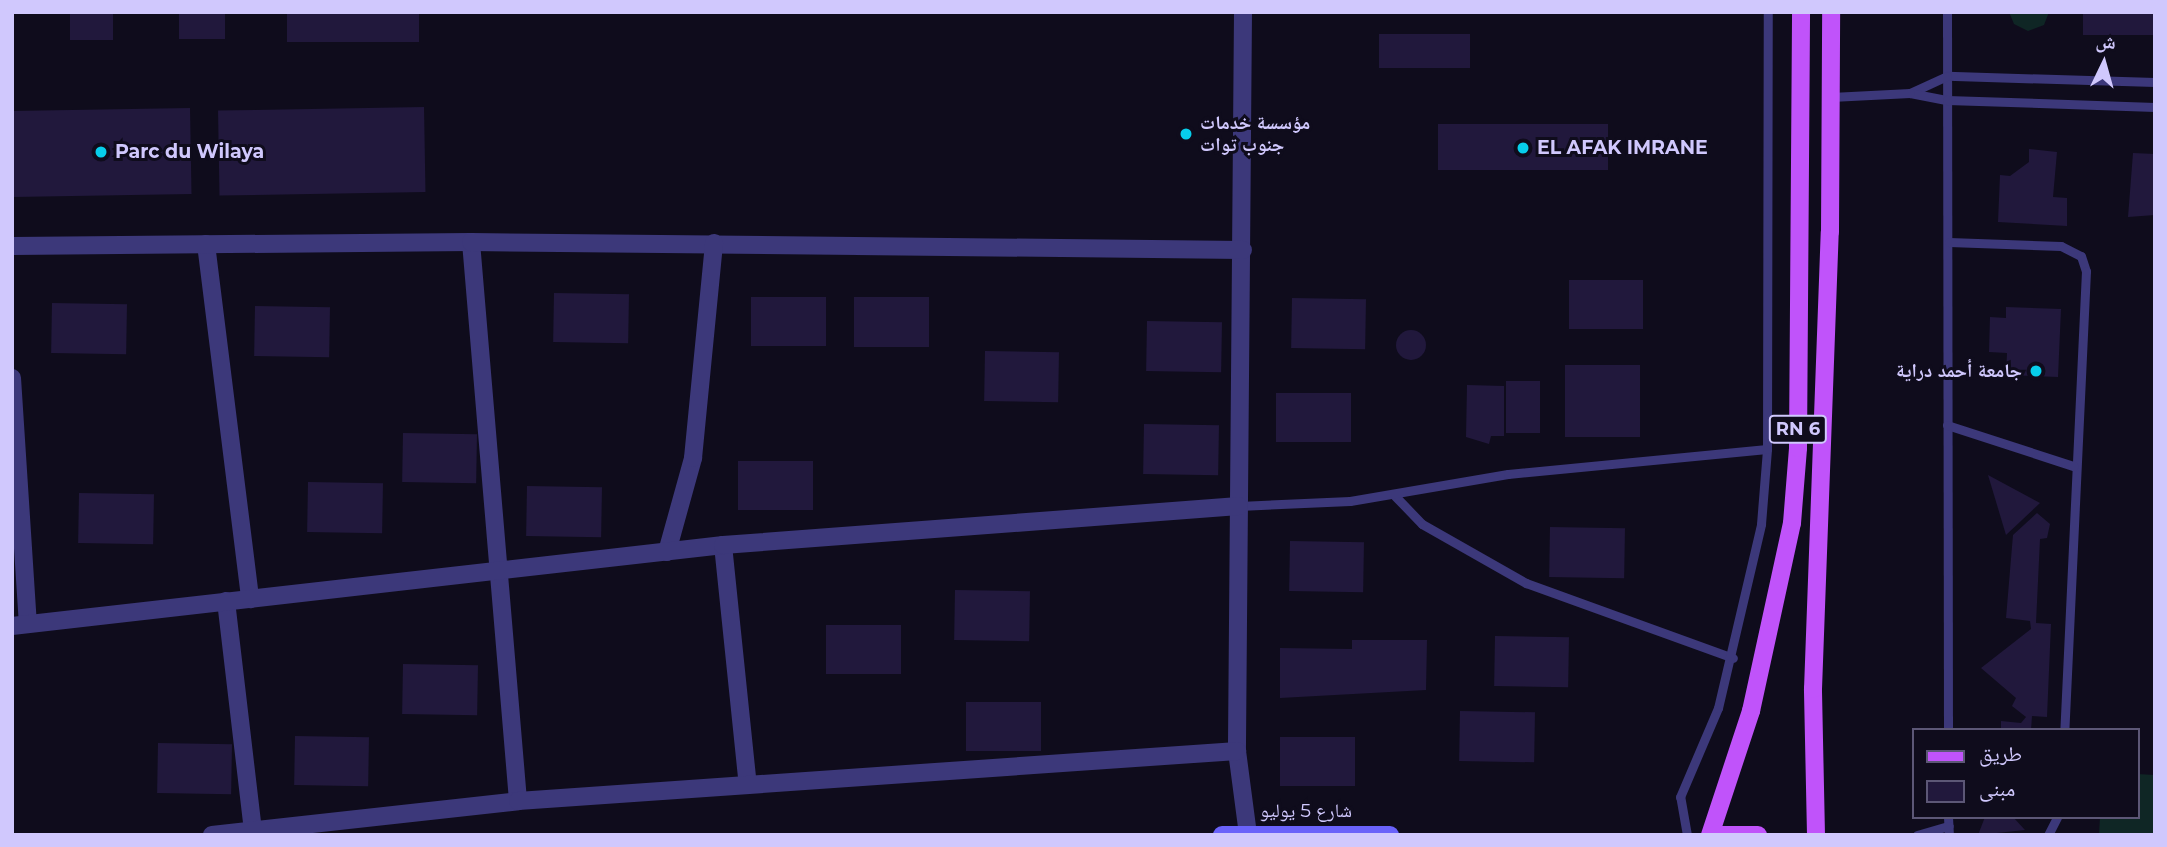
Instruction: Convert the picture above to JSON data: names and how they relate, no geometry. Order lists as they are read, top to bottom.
{
  "streets": {
    "main road": ["RN 6", "شارع 5 يوليو"]
  },
  "places": [
    "مؤسسة خدمات جنوب توات",
    "EL AFAK IMRANE",
    "Parc du Wilaya",
    "جامعة أحمد دراية"
  ],
  "legend": ["طريق", "مبنى"],
  "north": "top"
}
